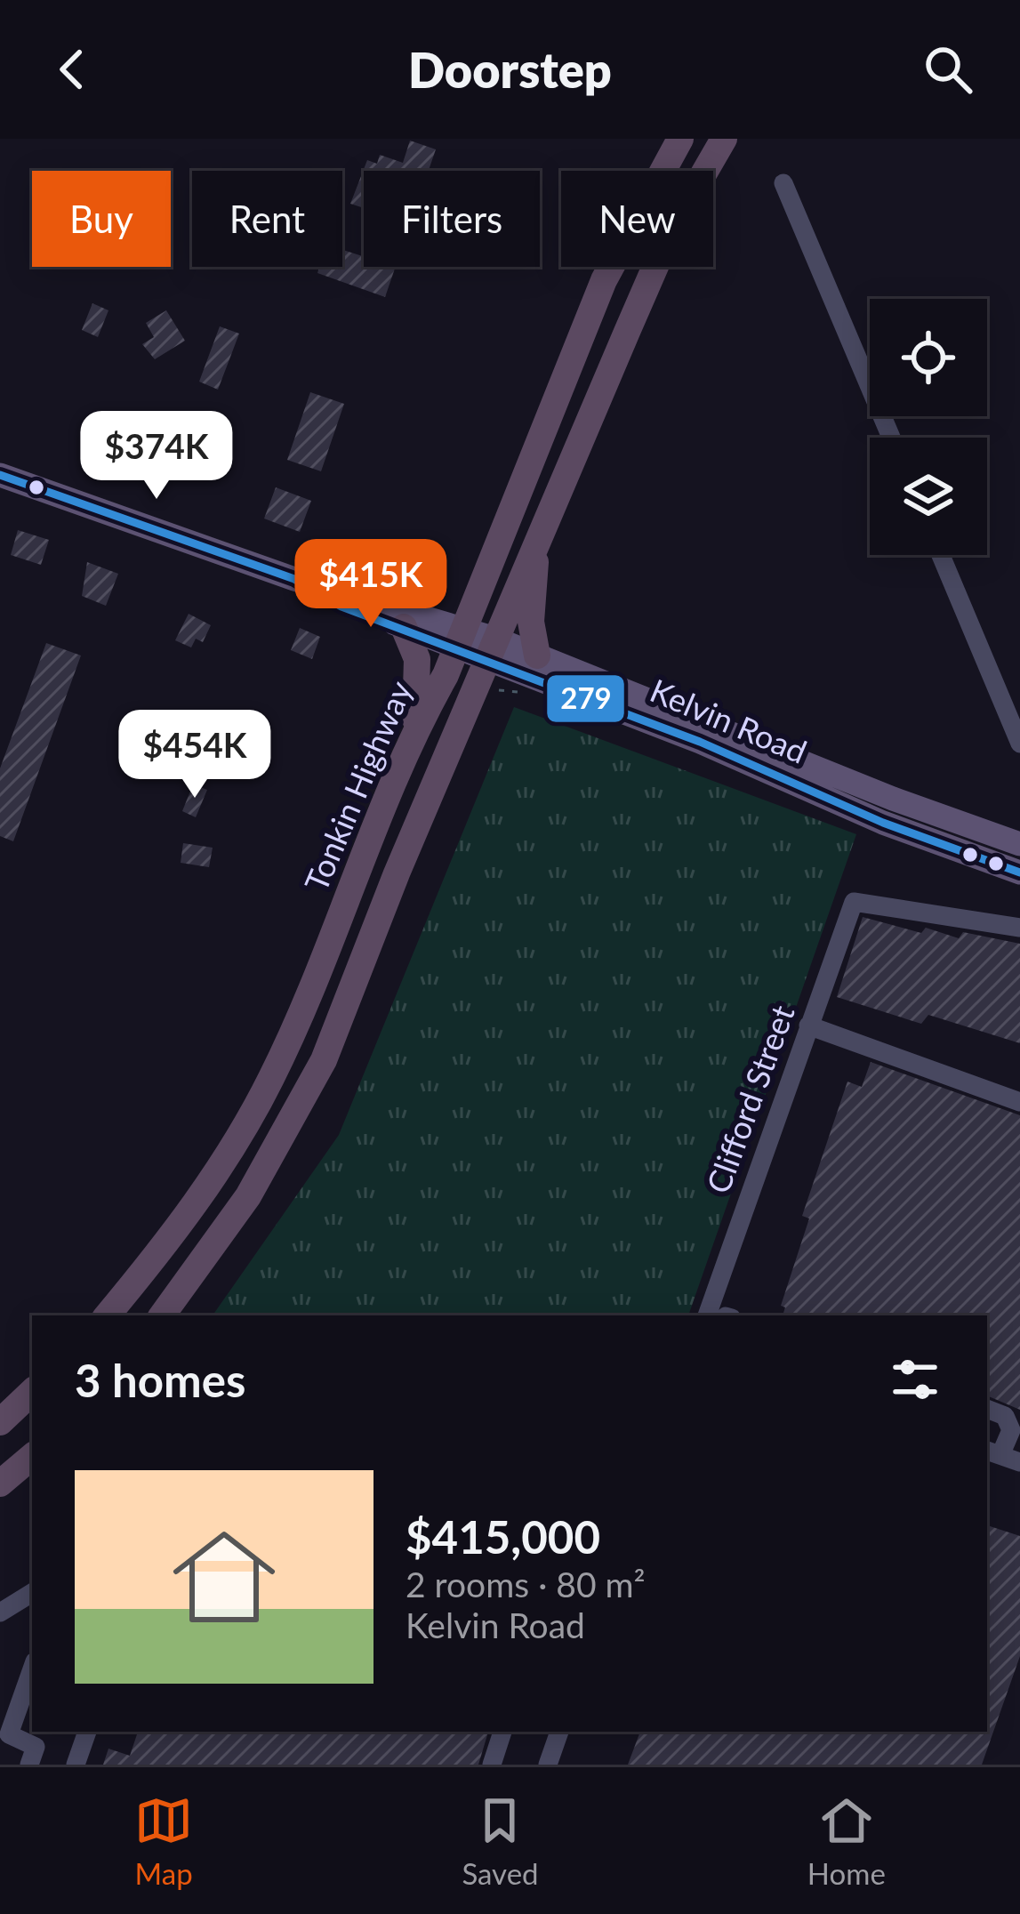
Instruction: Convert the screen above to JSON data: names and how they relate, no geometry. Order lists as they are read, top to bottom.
{
  "streets": {
    "highway": ["Tonkin Highway"],
    "main road": ["Kelvin Road"],
    "street": ["Clifford Street"]
  },
  "crossings": [
    ["Kelvin Road", "Tonkin Highway"]
  ],
  "lines": ["transit line 279"],
  "page": {
    "header": "Doorstep",
    "chip": [
      "Buy",
      "Rent",
      "Filters",
      "New"
    ],
    "price": ["$374K", "$415K", "$454K"],
    "heading": "3 homes",
    "list": [
      {
        "name": "$415,000",
        "note": "2 rooms · 80 m² · Kelvin Road"
      }
    ],
    "tabs": ["Map", "Saved", "Home"]
  }
}
